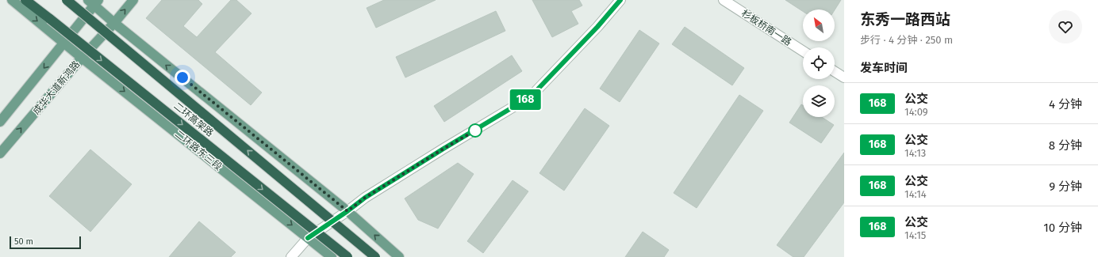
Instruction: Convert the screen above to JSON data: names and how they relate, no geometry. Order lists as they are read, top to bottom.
{
  "streets": {
    "highway": ["二环高架路"],
    "main road": ["成华大道新鸿路", "二环路东三段"],
    "street": ["杉板桥南一路"]
  },
  "crossings": [
    ["成华大道新鸿路", "二环路东三段"]
  ],
  "lines": ["bus line 168"],
  "scale_bar": "50 m",
  "north": "top left",
  "page": {
    "on_map": "168",
    "heading": [
      ["东秀一路西站", "步行 · 4 分钟 · 250 m"],
      "发车时间"
    ],
    "list": [
      {
        "mark": "168",
        "name": "公交",
        "note": "14:09",
        "value": "4 分钟"
      },
      {
        "mark": "168",
        "name": "公交",
        "note": "14:13",
        "value": "8 分钟"
      },
      {
        "mark": "168",
        "name": "公交",
        "note": "14:14",
        "value": "9 分钟"
      },
      {
        "mark": "168",
        "name": "公交",
        "note": "14:15",
        "value": "10 分钟"
      }
    ],
    "scale": "50 m"
  }
}
